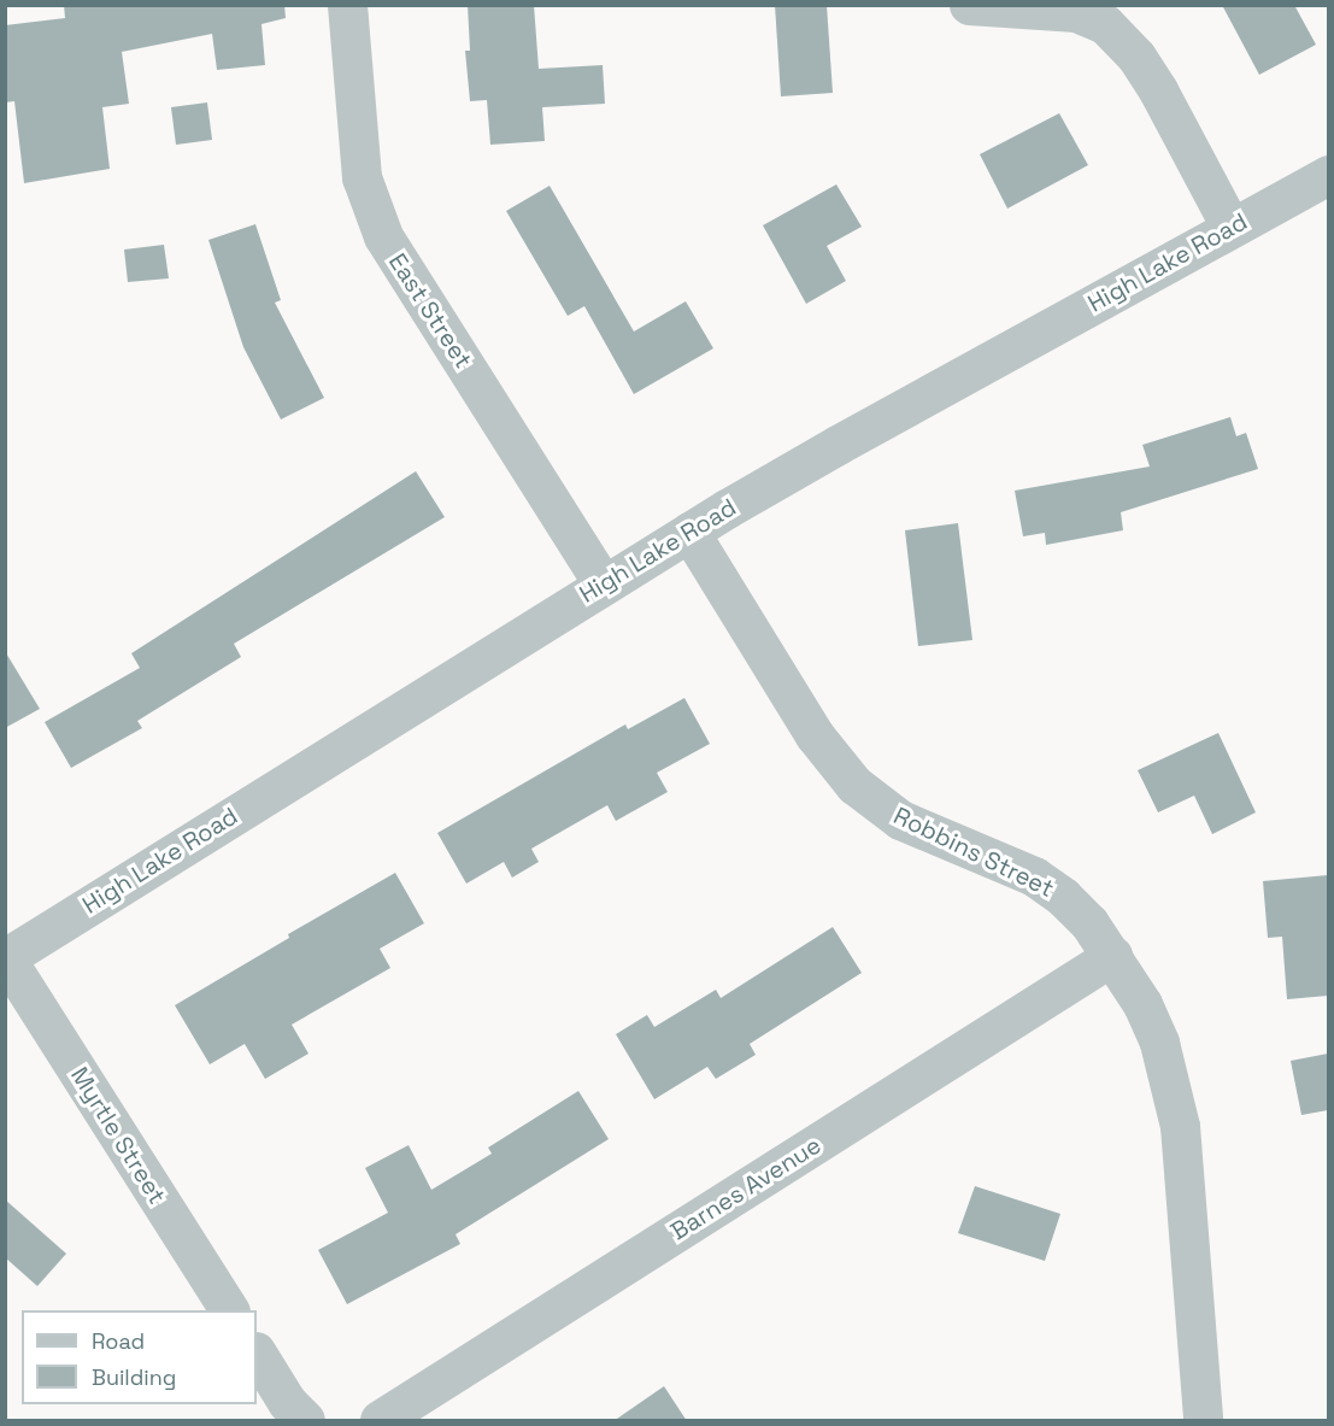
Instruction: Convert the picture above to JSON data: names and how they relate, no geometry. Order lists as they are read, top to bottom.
{
  "streets": {
    "street": [
      "High Lake Road",
      "East Street",
      "Robbins Street",
      "Myrtle Street",
      "Barnes Avenue"
    ]
  },
  "crossings": [
    ["High Lake Road", "East Street"],
    ["High Lake Road", "Robbins Street"],
    ["High Lake Road", "Myrtle Street"],
    ["Robbins Street", "Barnes Avenue"]
  ],
  "legend": ["Road", "Building"]
}
